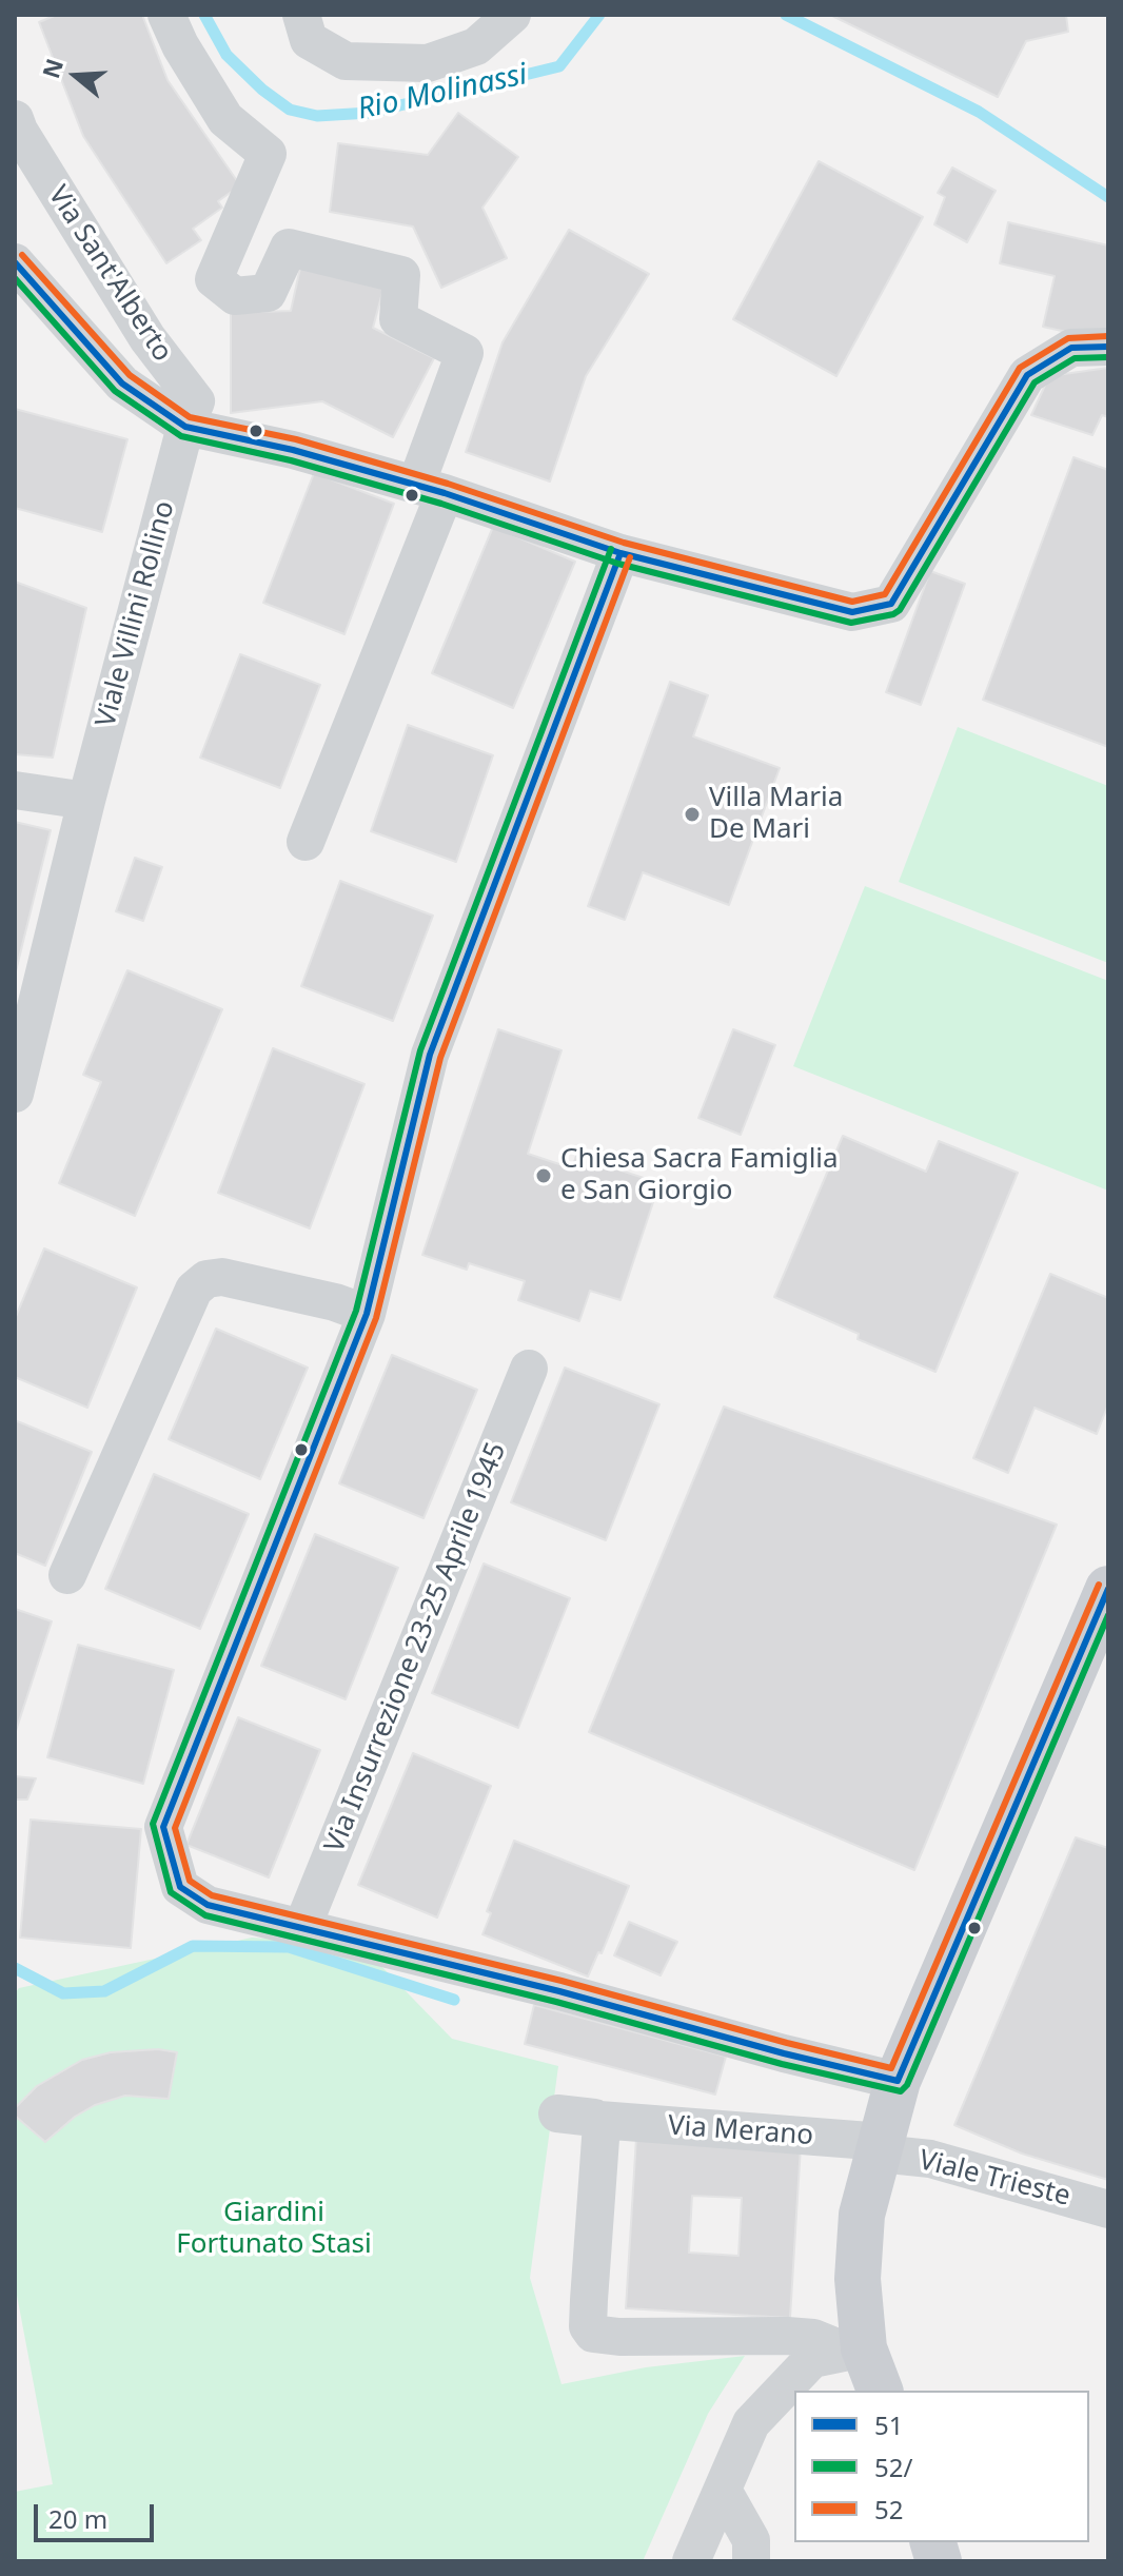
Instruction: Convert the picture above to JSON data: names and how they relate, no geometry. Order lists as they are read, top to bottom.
{
  "streets": {
    "street": [
      "Via Sant'Alberto",
      "Viale Villini Rollino",
      "Via Insurrezione 23-25 Aprile 1945",
      "Via Merano",
      "Viale Trieste"
    ]
  },
  "crossings": [
    ["Via Sant'Alberto", "Viale Villini Rollino"],
    ["Via Merano", "Viale Trieste"]
  ],
  "water": ["Rio Molinassi"],
  "parks": ["Giardini Fortunato Stasi"],
  "places": ["Villa Maria De Mari", "Chiesa Sacra Famiglia e San Giorgio"],
  "lines": ["transit line 52", "transit line 51", "transit line 52/"],
  "legend": ["51", "52/", "52"],
  "scale_bar": "20 m",
  "north": "left"
}
